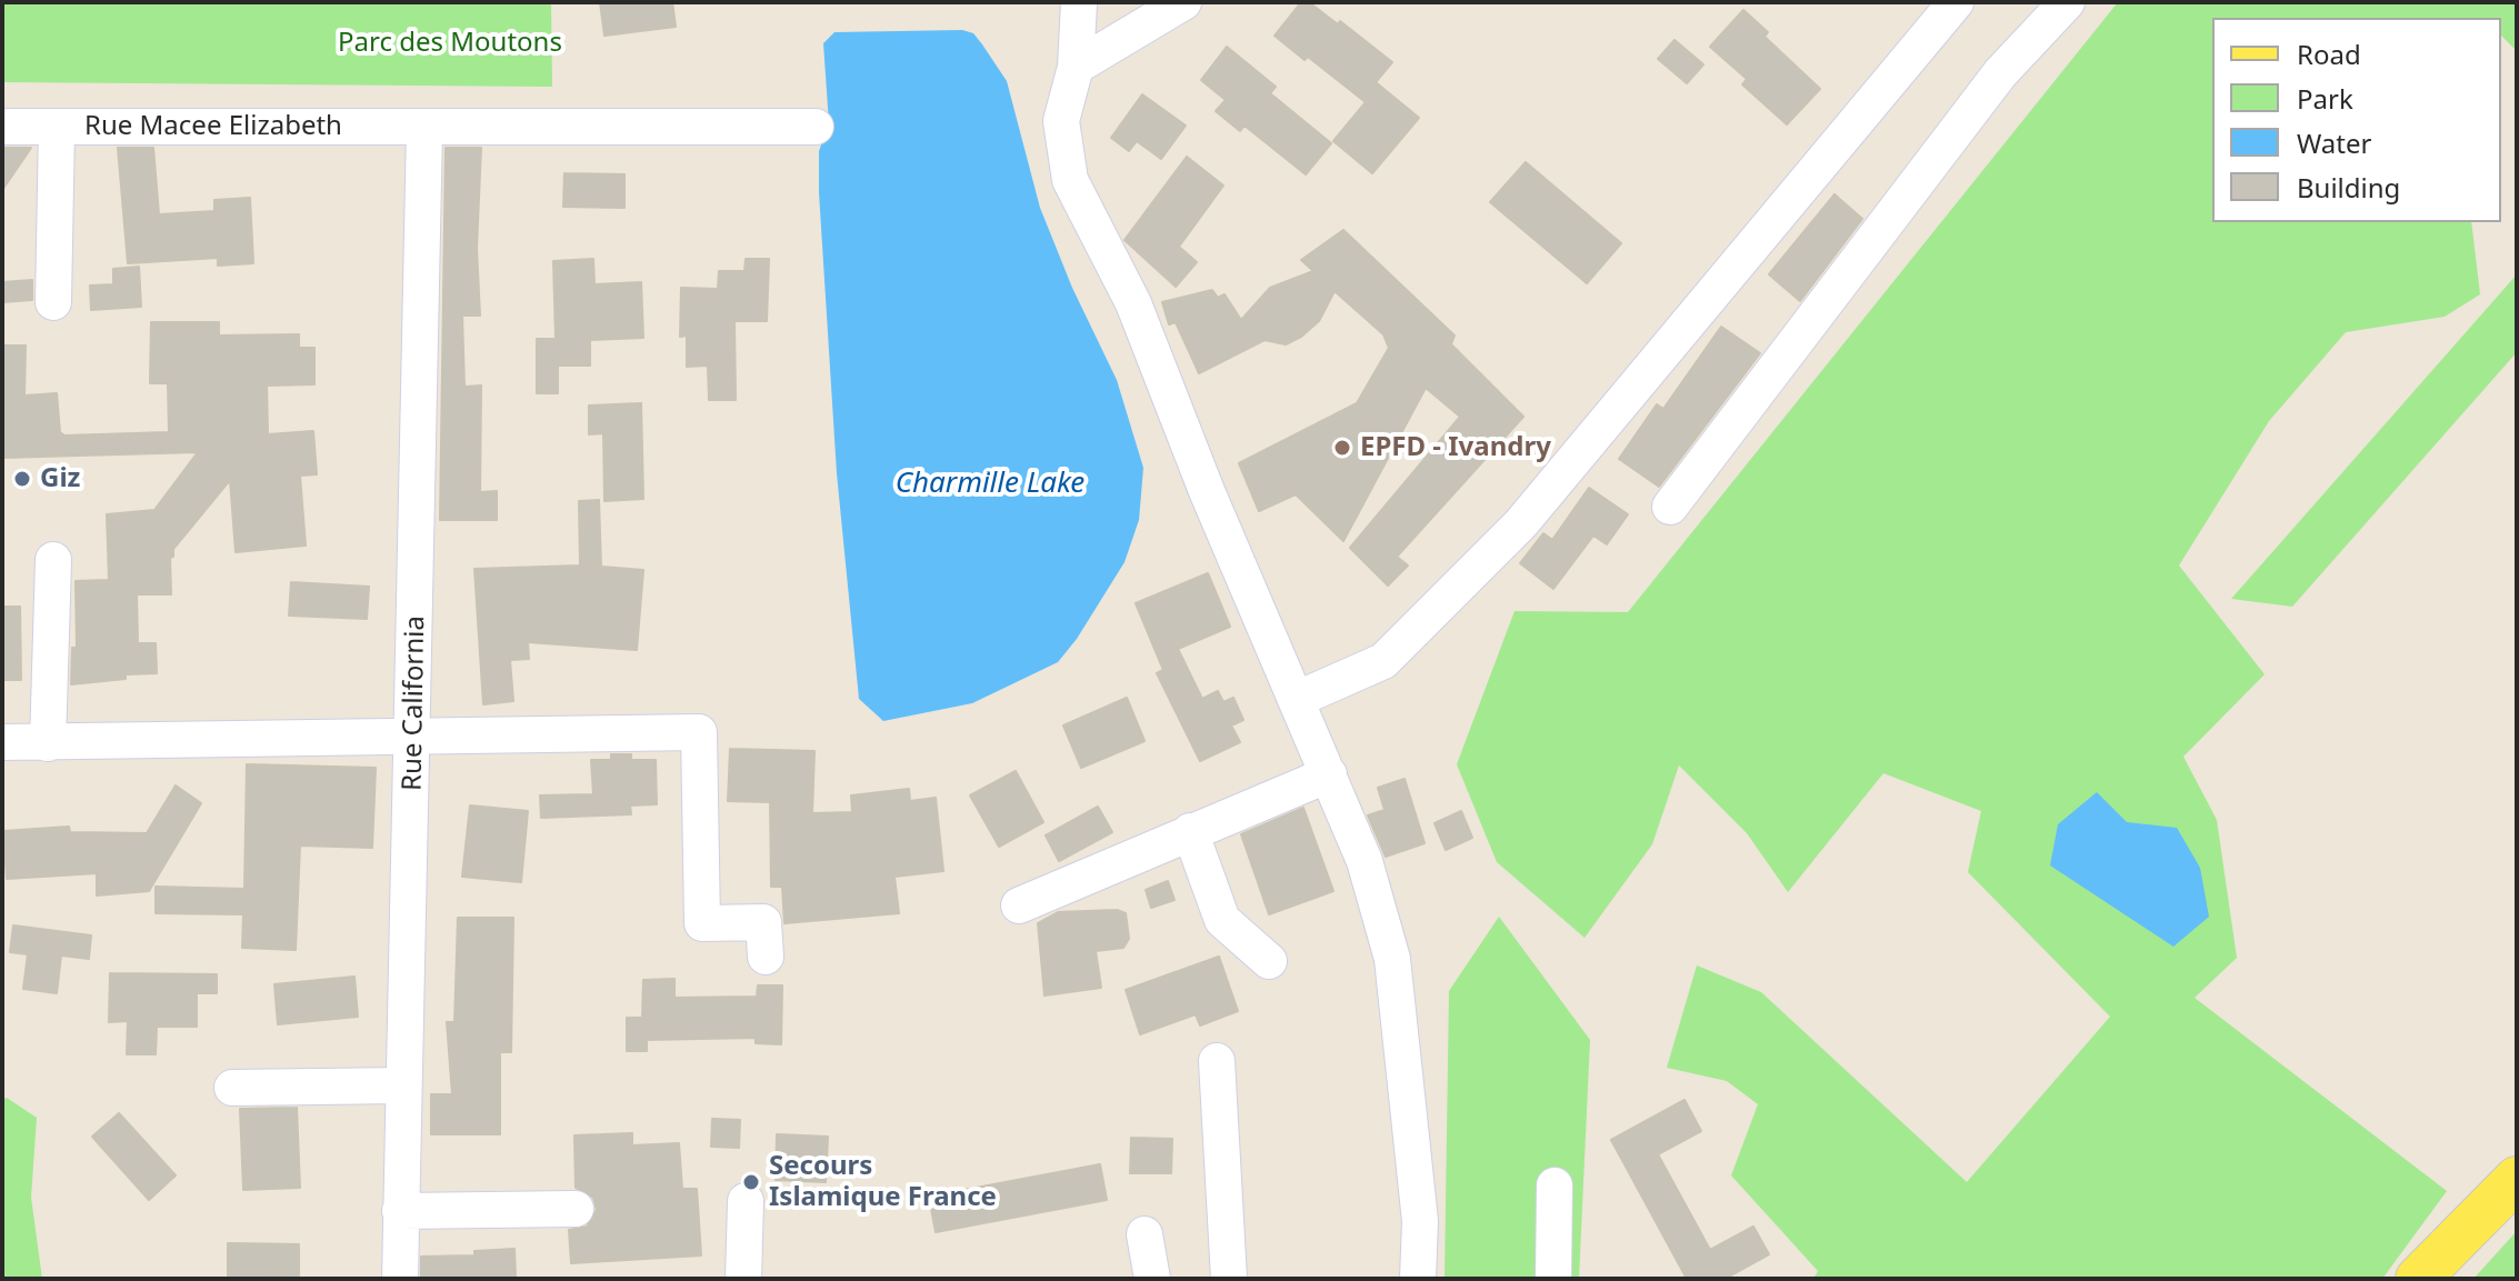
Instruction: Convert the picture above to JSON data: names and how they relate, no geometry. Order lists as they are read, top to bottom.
{
  "streets": {
    "street": ["Rue Macee Elizabeth", "Rue California"]
  },
  "crossings": [
    ["Rue Macee Elizabeth", "Rue California"]
  ],
  "water": ["Charmille Lake"],
  "parks": ["Parc des Moutons"],
  "places": ["EPFD - Ivandry", "Giz", "Secours Islamique France"],
  "legend": [
    "Road",
    "Park",
    "Water",
    "Building"
  ]
}
